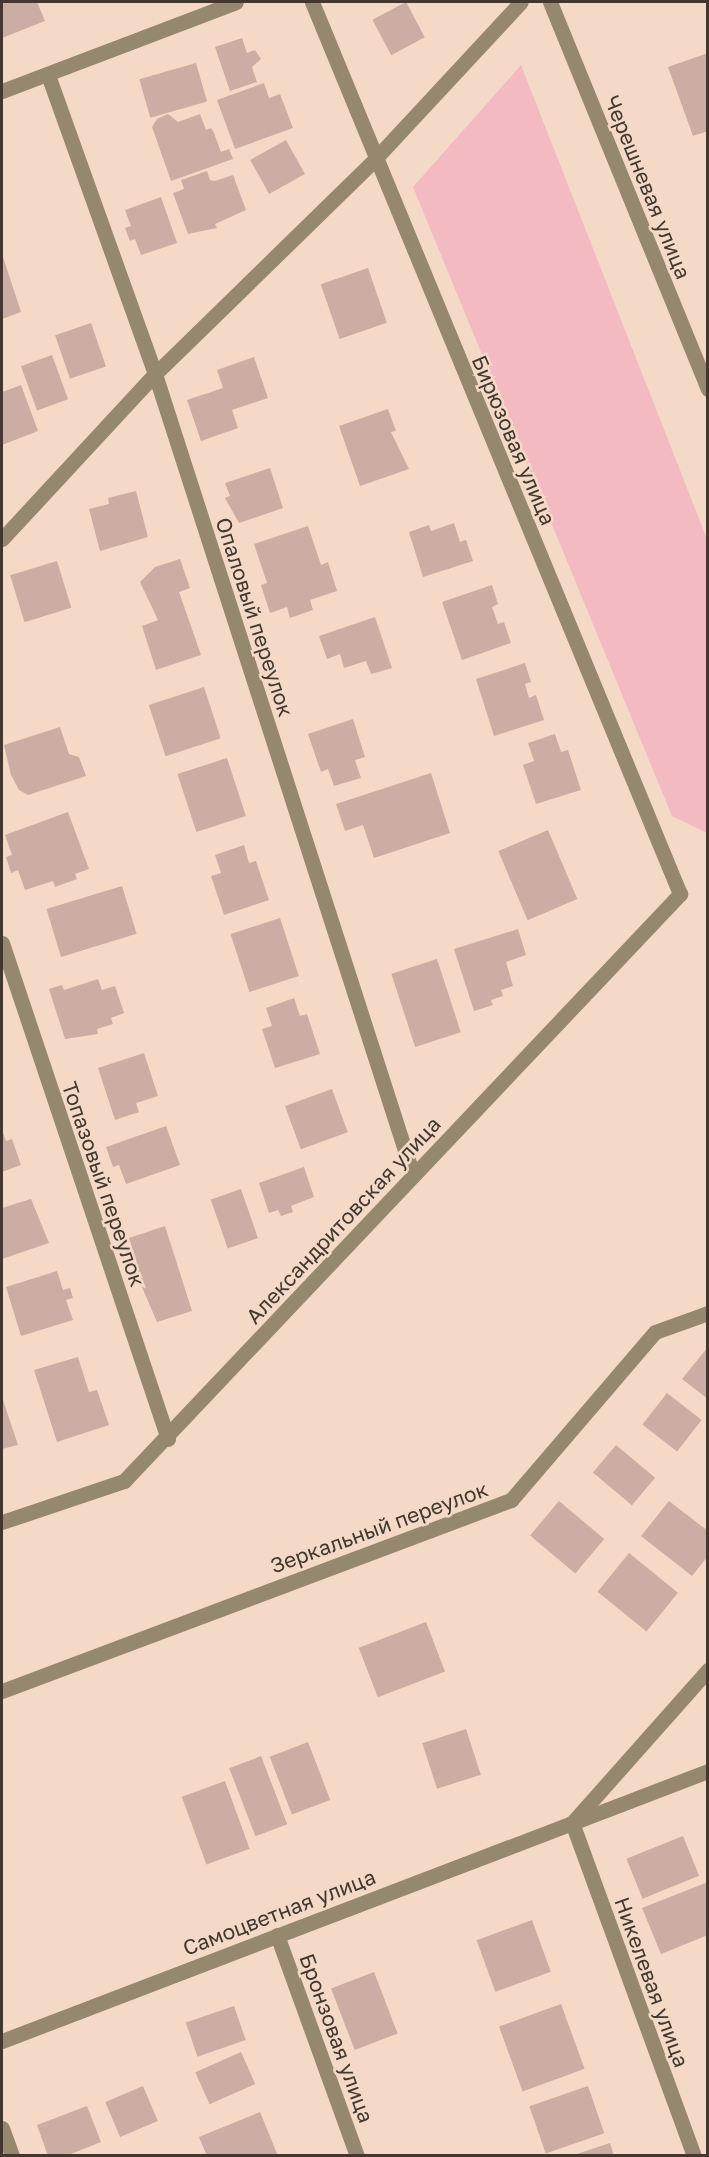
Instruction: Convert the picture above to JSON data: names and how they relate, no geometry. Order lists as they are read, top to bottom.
{
  "streets": {
    "street": [
      "Черешневая улица",
      "Бирюзовая улица",
      "Опаловый переулок",
      "Топазовый переулок",
      "Александритовская улица",
      "Зеркальный переулок",
      "Самоцветная улица",
      "Никелевая улица",
      "Бронзовая улица"
    ]
  },
  "crossings": [
    ["Бирюзовая улица", "Александритовская улица"],
    ["Опаловый переулок", "Александритовская улица"],
    ["Топазовый переулок", "Александритовская улица"],
    ["Самоцветная улица", "Никелевая улица"],
    ["Самоцветная улица", "Бронзовая улица"]
  ]
}
